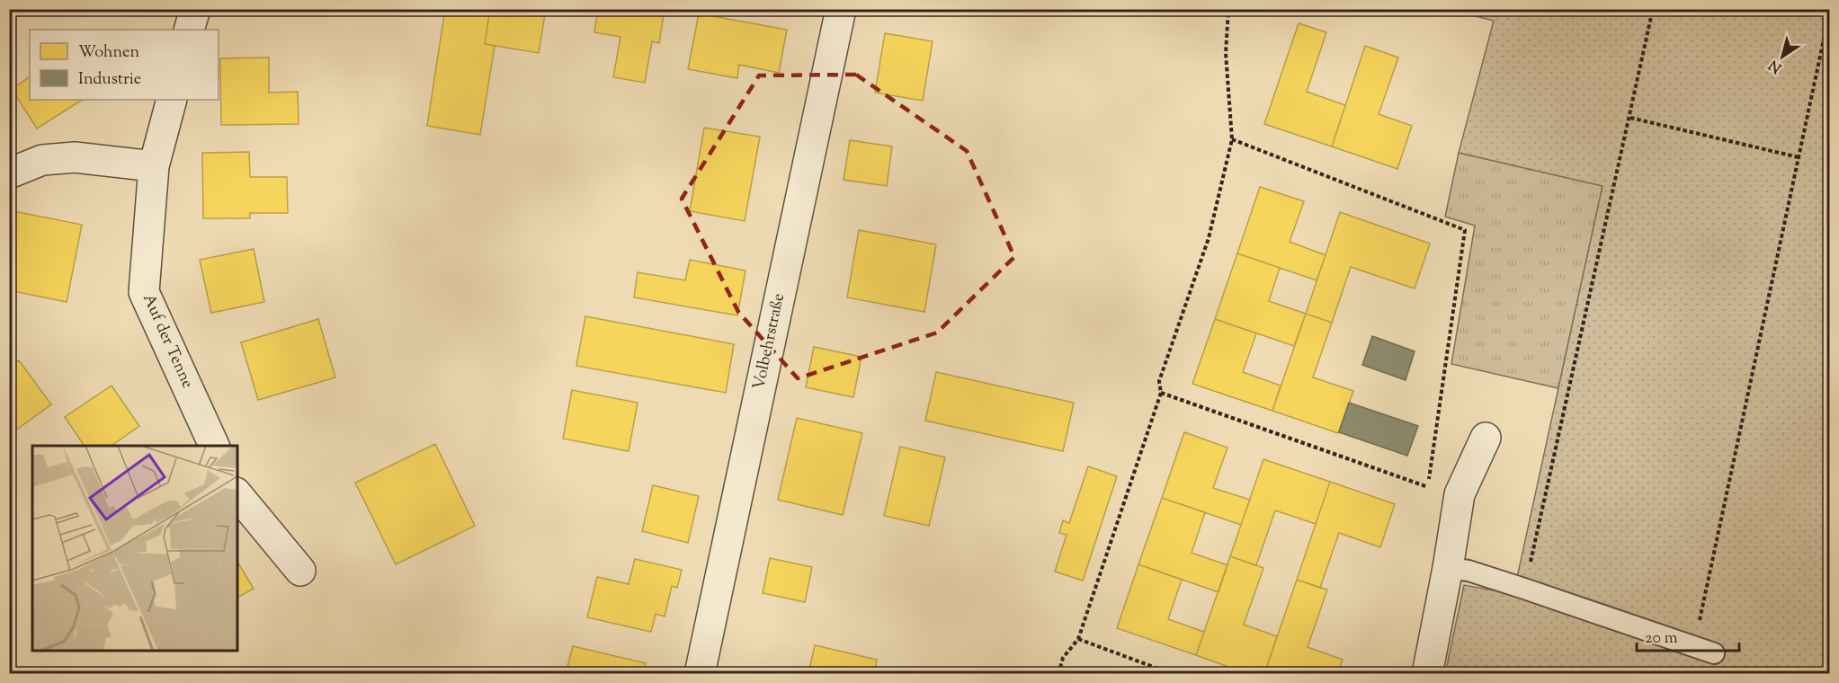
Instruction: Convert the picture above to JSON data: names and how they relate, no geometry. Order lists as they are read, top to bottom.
{
  "streets": {
    "street": ["Auf der Tenne", "Volbehrstraße"]
  },
  "legend": ["Wohnen", "Industrie"],
  "scale_bar": "20 m",
  "north": "bottom left"
}
